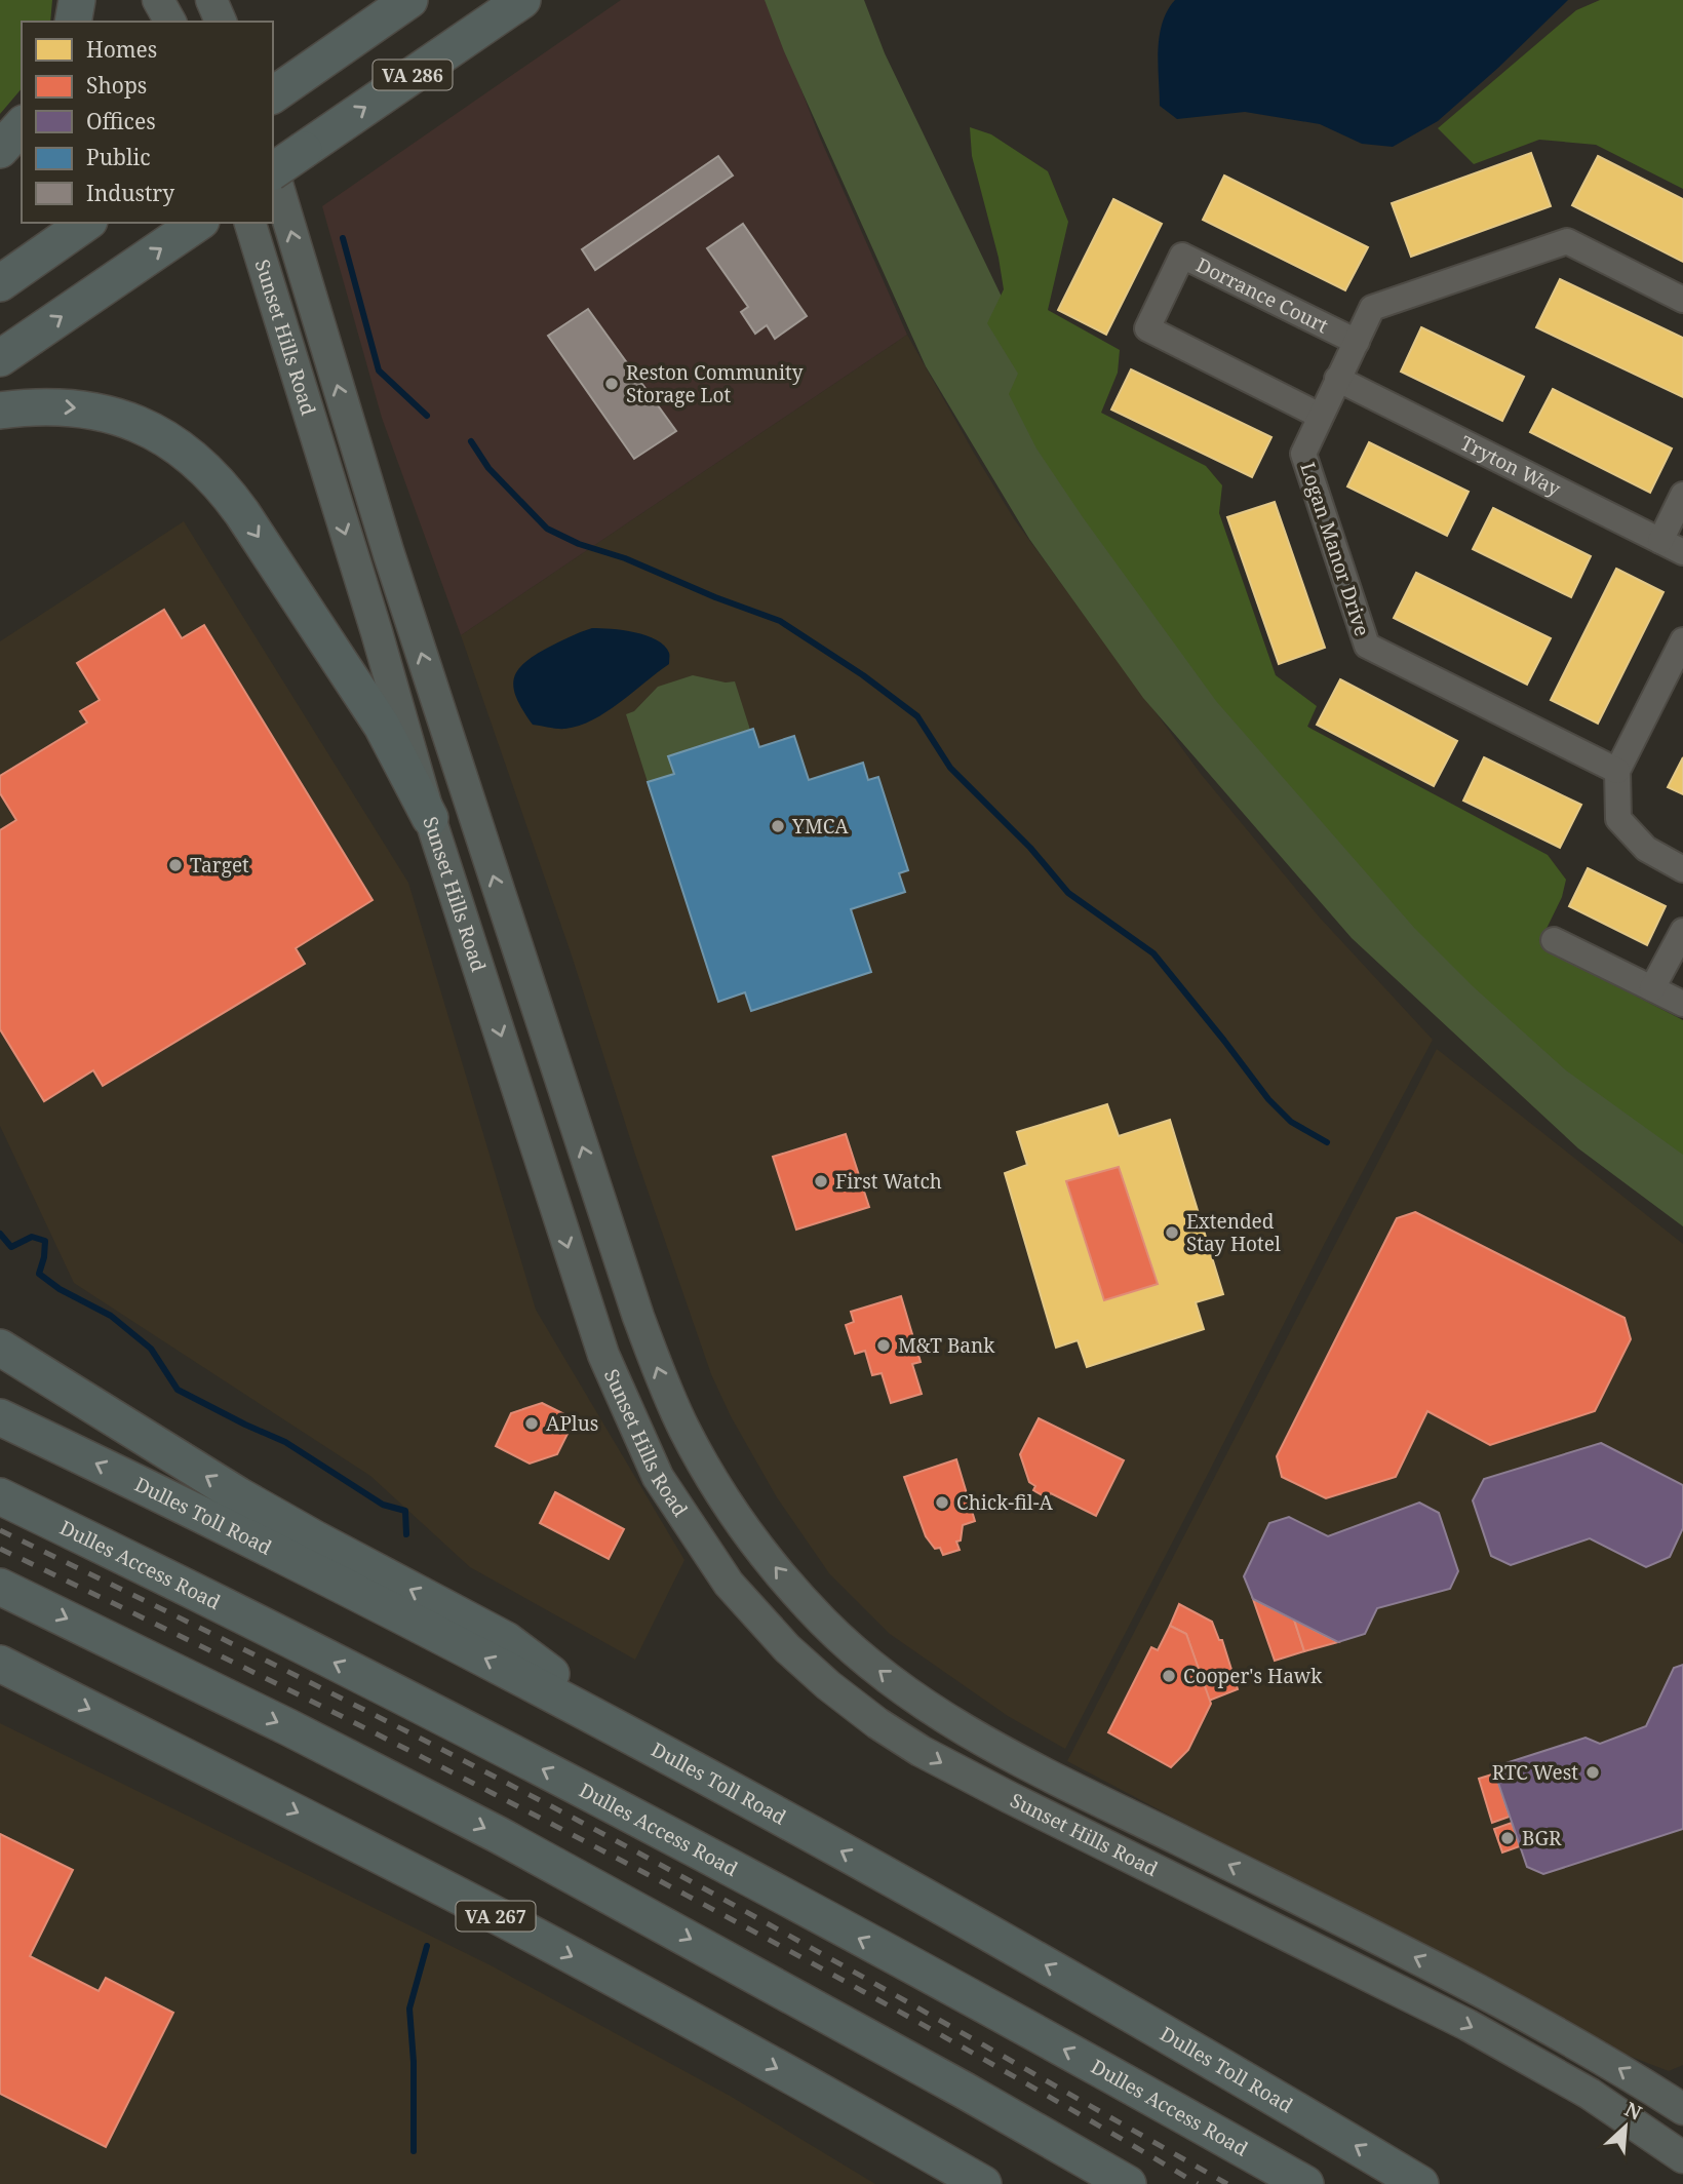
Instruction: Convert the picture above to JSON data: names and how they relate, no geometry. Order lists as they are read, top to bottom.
{
  "streets": {
    "highway": [
      "VA 286",
      "Dulles Toll Road",
      "Dulles Access Road",
      "VA 267"
    ],
    "main road": ["Sunset Hills Road"],
    "street": ["Dorrance Court", "Tryton Way", "Logan Manor Drive"]
  },
  "crossings": [
    ["Dorrance Court", "Logan Manor Drive"],
    ["Tryton Way", "Logan Manor Drive"]
  ],
  "places": [
    "Reston Community Storage Lot",
    "YMCA",
    "Target",
    "First Watch",
    "Extended Stay Hotel",
    "M&T Bank",
    "APlus",
    "Chick-fil-A",
    "Cooper's Hawk",
    "RTC West",
    "BGR"
  ],
  "legend": [
    "Homes",
    "Shops",
    "Offices",
    "Public",
    "Industry"
  ],
  "north": "top right"
}
